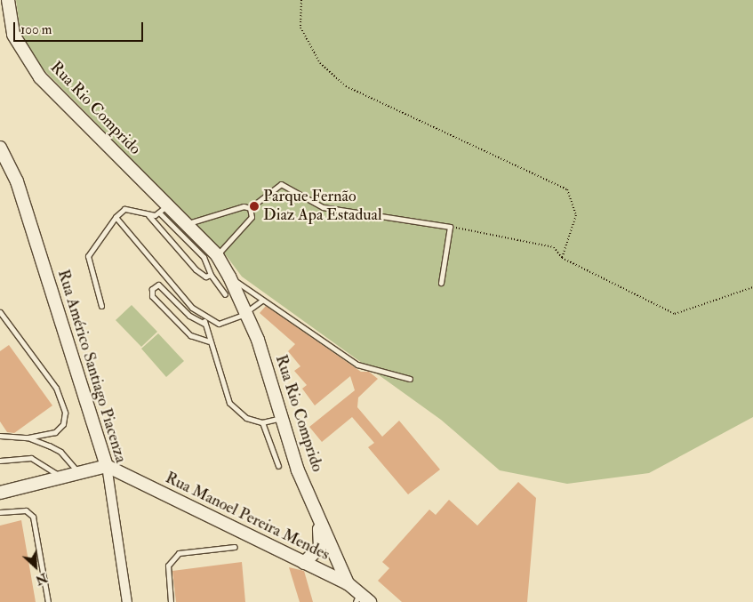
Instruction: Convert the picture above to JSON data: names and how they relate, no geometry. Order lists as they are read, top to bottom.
{
  "streets": {
    "street": ["Rua Rio Comprido", "Rua Américo Santiago Piacenza", "Rua Manoel Pereira Mendes"]
  },
  "crossings": [
    ["Rua Rio Comprido", "Rua Manoel Pereira Mendes"],
    ["Rua Américo Santiago Piacenza", "Rua Manoel Pereira Mendes"]
  ],
  "places": ["Parque Fernão Diaz Apa Estadual"],
  "scale_bar": "100 m",
  "north": "bottom right"
}
